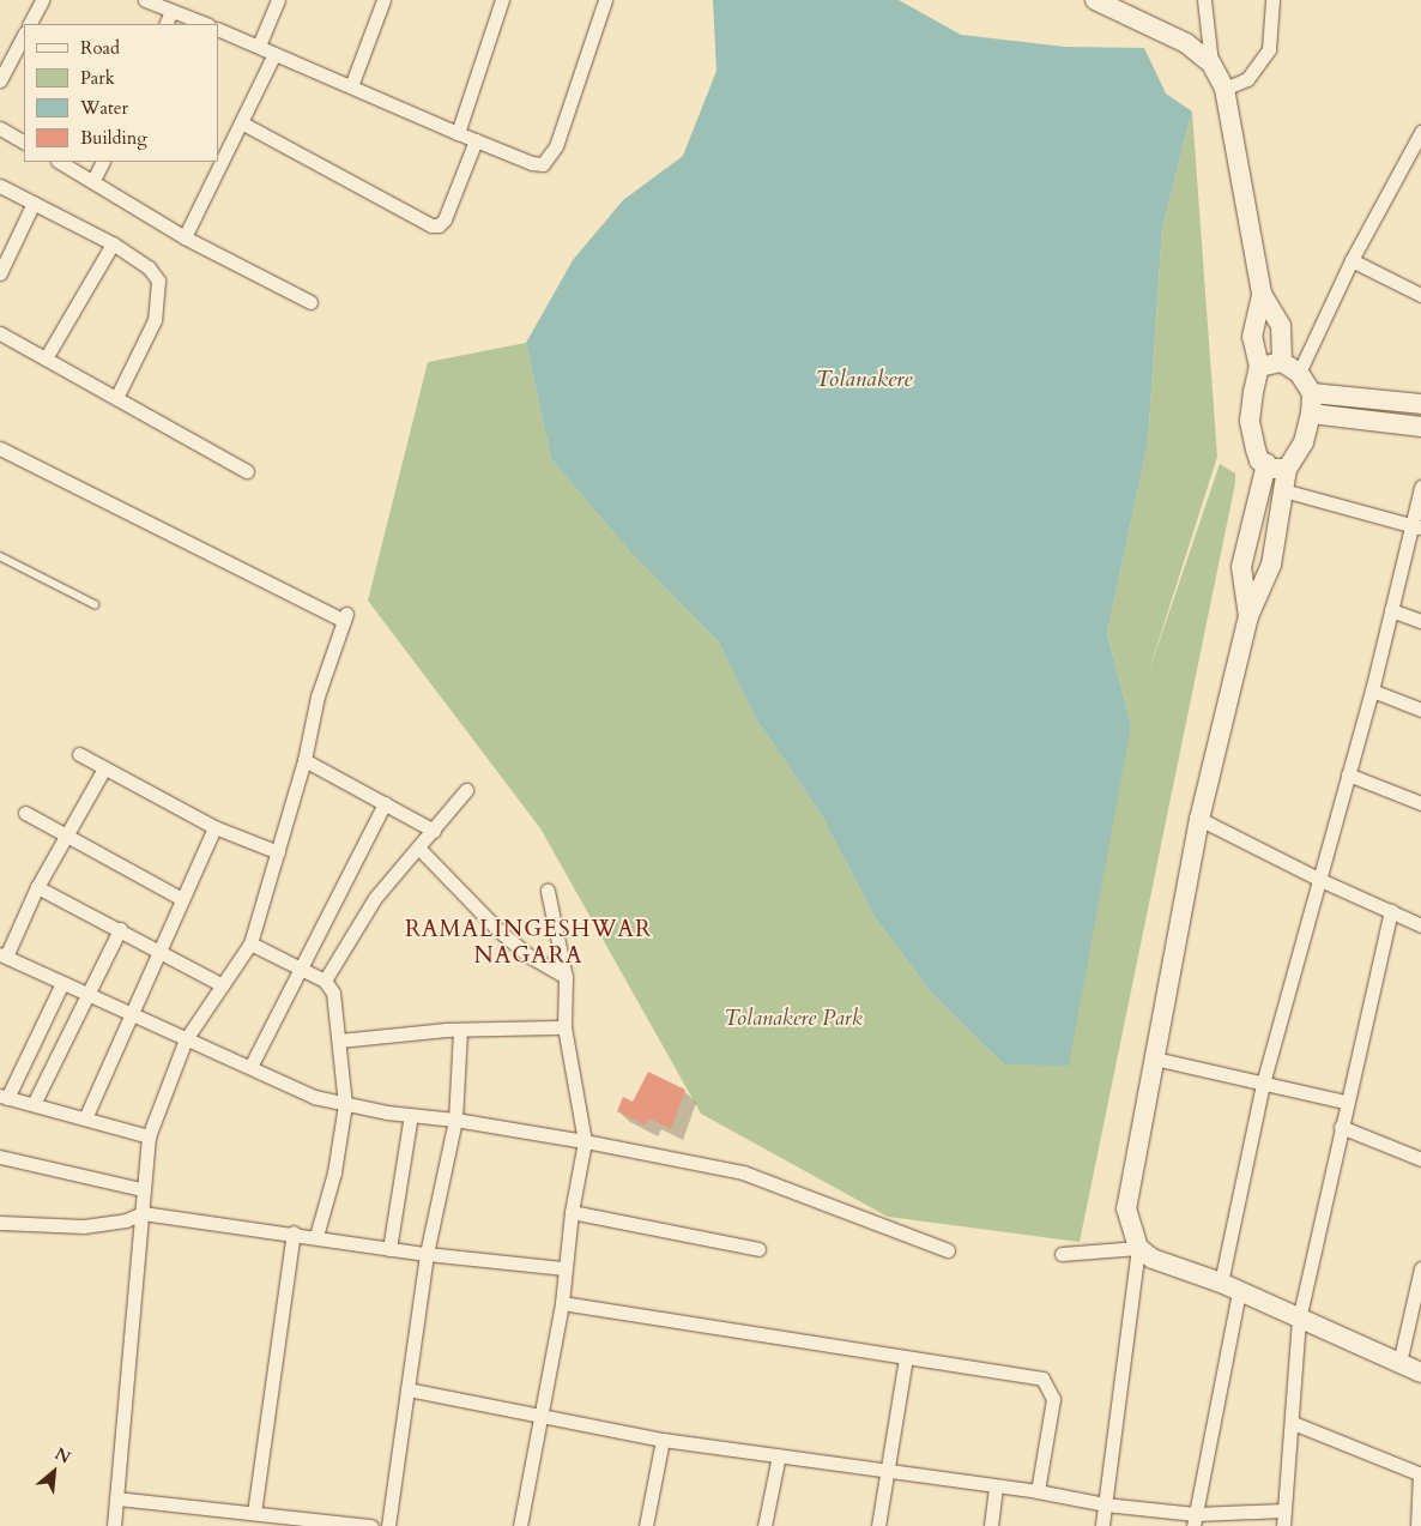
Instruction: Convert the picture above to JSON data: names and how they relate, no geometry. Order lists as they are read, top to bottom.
{
  "districts": ["RAMALINGESHWAR NAGARA"],
  "water": ["Tolanakere"],
  "parks": ["Tolanakere Park"],
  "legend": [
    "Road",
    "Park",
    "Water",
    "Building"
  ],
  "north": "top right"
}
